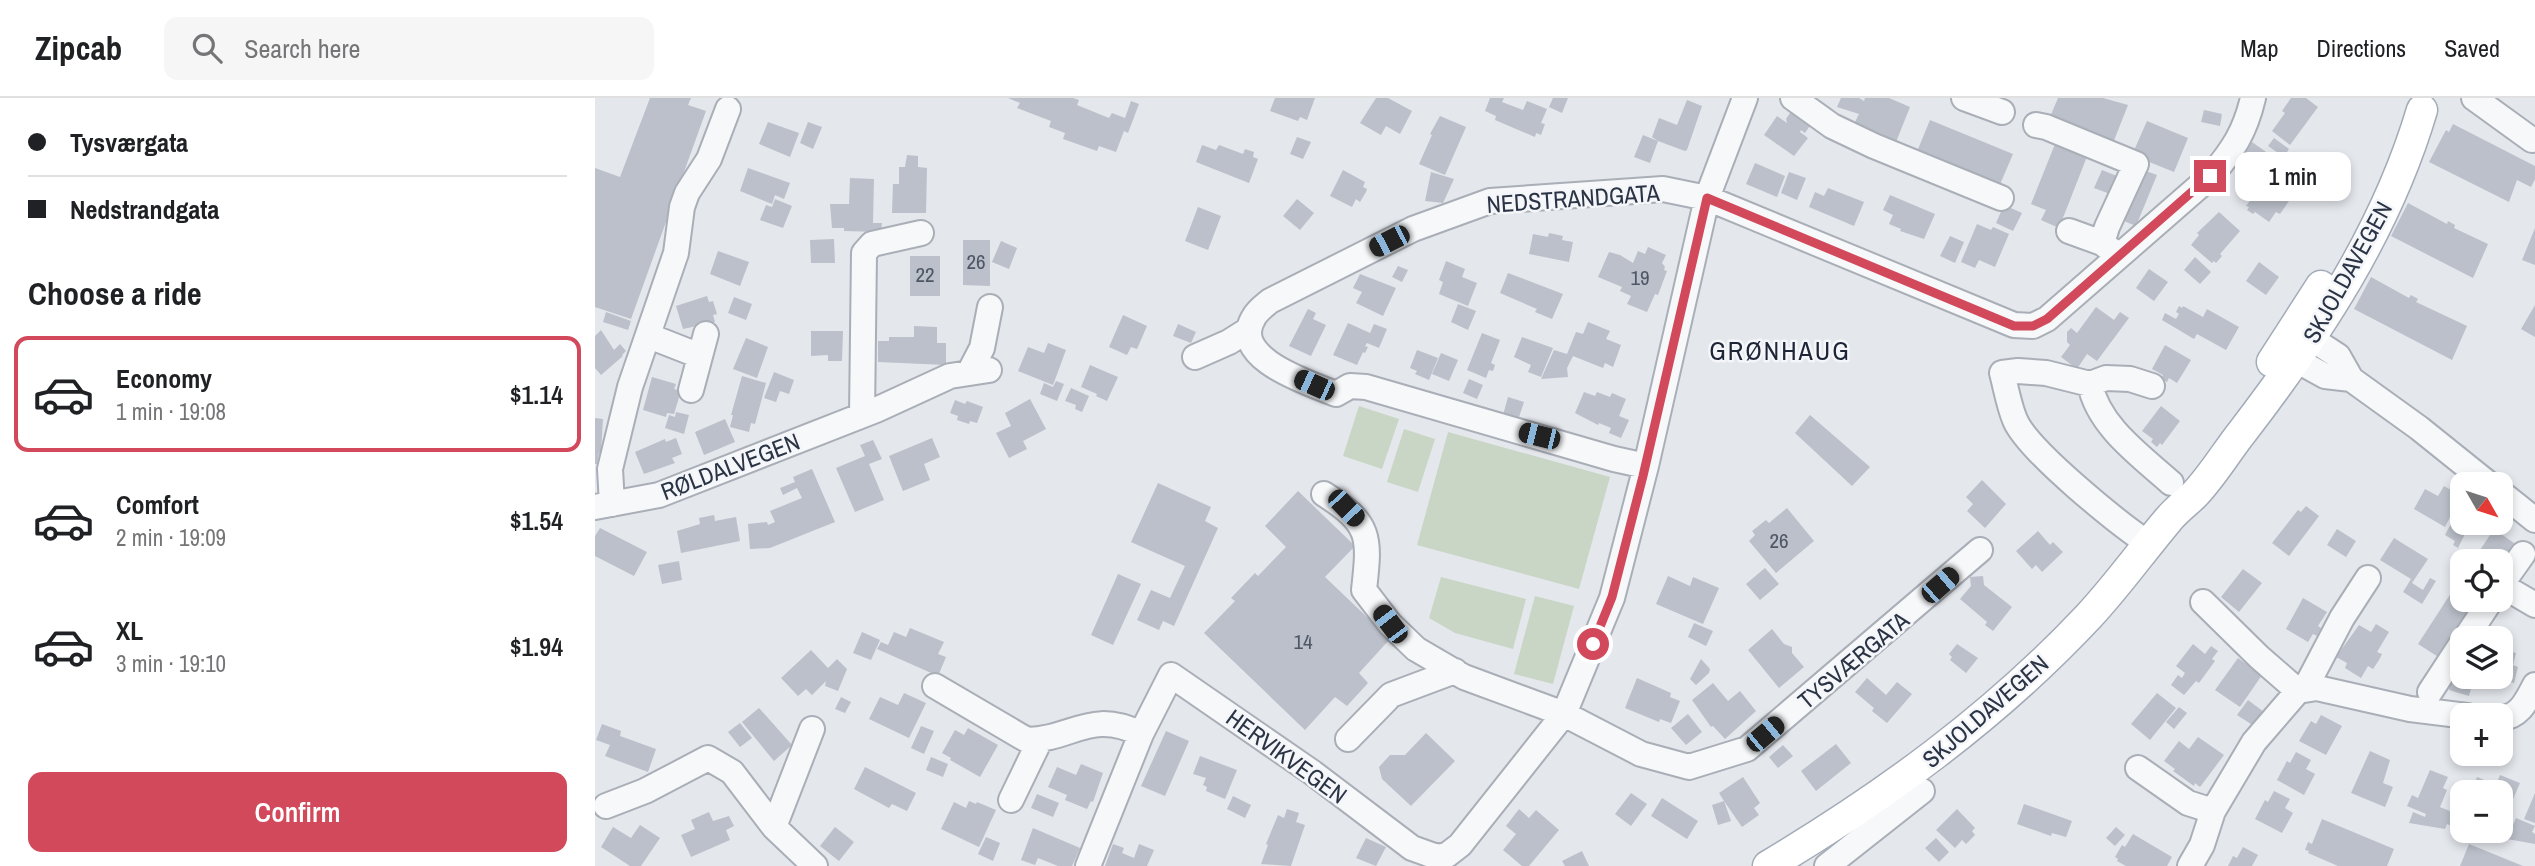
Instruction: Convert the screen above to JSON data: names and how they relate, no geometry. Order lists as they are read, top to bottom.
{
  "streets": {
    "main road": ["SKJOLDAVEGEN"],
    "street": [
      "NEDSTRANDGATA",
      "RØLDALVEGEN",
      "TYSVÆRGATA",
      "HERVIKVEGEN"
    ]
  },
  "districts": ["GRØNHAUG"],
  "house_numbers": [
    "26",
    "22",
    "19",
    "26",
    "14"
  ],
  "north": "bottom right",
  "page": {
    "header": "Zipcab",
    "search": "Search here",
    "nav": ["Map", "Directions", "Saved"],
    "banner": ["Tysværgata", "Nedstrandgata"],
    "bubble": "1 min",
    "heading": "Choose a ride",
    "list": [
      {
        "name": "Economy",
        "note": "1 min · 19:08",
        "value": "$1.14"
      },
      {
        "name": "Comfort",
        "note": "2 min · 19:09",
        "value": "$1.54"
      },
      {
        "name": "XL",
        "note": "3 min · 19:10",
        "value": "$1.94"
      }
    ],
    "map_buttons": ["+", "−"],
    "buttons": "Confirm"
  }
}
